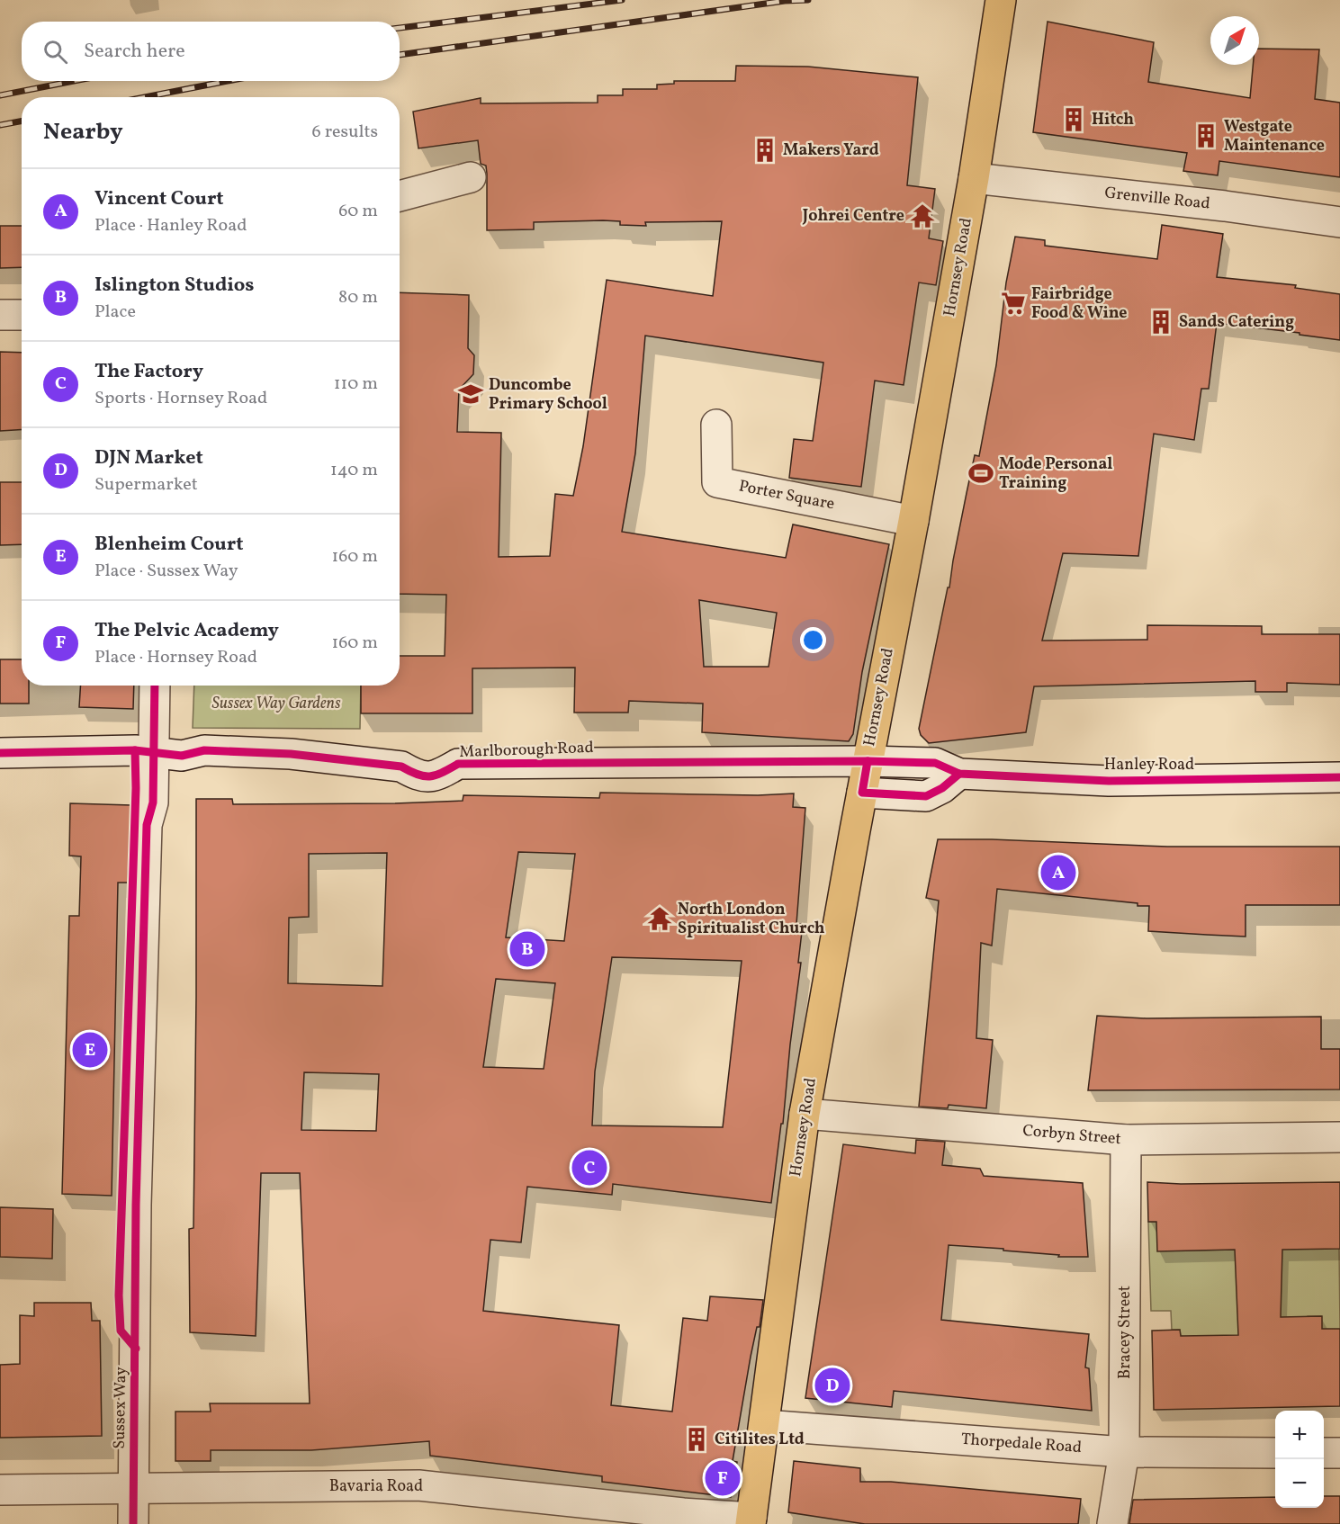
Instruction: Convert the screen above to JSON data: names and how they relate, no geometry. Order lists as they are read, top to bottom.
{
  "streets": {
    "main road": ["Hornsey Road"],
    "street": [
      "Grenville Road",
      "Porter Square",
      "Marlborough Road",
      "Hanley Road",
      "Corbyn Street",
      "Bracey Street",
      "Sussex Way",
      "Thorpedale Road",
      "Bavaria Road"
    ]
  },
  "crossings": [
    ["Grenville Road", "Hornsey Road"],
    ["Hornsey Road", "Porter Square"],
    ["Hornsey Road", "Marlborough Road"],
    ["Hornsey Road", "Hanley Road"],
    ["Hornsey Road", "Corbyn Street"],
    ["Hornsey Road", "Thorpedale Road"],
    ["Hornsey Road", "Bavaria Road"],
    ["Marlborough Road", "Hanley Road"],
    ["Marlborough Road", "Sussex Way"],
    ["Corbyn Street", "Bracey Street"],
    ["Bracey Street", "Thorpedale Road"],
    ["Sussex Way", "Bavaria Road"]
  ],
  "parks": ["Sussex Way Gardens"],
  "places": {
    "building": [
      "Hitch",
      "Westgate Maintenance",
      "Makers Yard",
      "Sands Catering",
      "Citilites Ltd"
    ],
    "temple": ["Johrei Centre", "North London Spiritualist Church"],
    "supermarket": ["Fairbridge Food & Wine"],
    "school or university": ["Duncombe Primary School"],
    "sports": ["Mode Personal Training"]
  },
  "north": "top right",
  "page": {
    "search": "Search here",
    "heading": ["Nearby", "6 results"],
    "list": [
      {
        "mark": "A",
        "name": "Vincent Court",
        "note": "Place · Hanley Road",
        "value": "60 m"
      },
      {
        "mark": "B",
        "name": "Islington Studios",
        "note": "Place",
        "value": "80 m"
      },
      {
        "mark": "C",
        "name": "The Factory",
        "note": "Sports · Hornsey Road",
        "value": "110 m"
      },
      {
        "mark": "D",
        "name": "DJN Market",
        "note": "Supermarket",
        "value": "140 m"
      },
      {
        "mark": "E",
        "name": "Blenheim Court",
        "note": "Place · Sussex Way",
        "value": "160 m"
      },
      {
        "mark": "F",
        "name": "The Pelvic Academy",
        "note": "Place · Hornsey Road",
        "value": "160 m"
      }
    ],
    "pins": [
      "A",
      "B",
      "E",
      "C",
      "D",
      "F"
    ],
    "map_buttons": ["+", "−"]
  }
}
